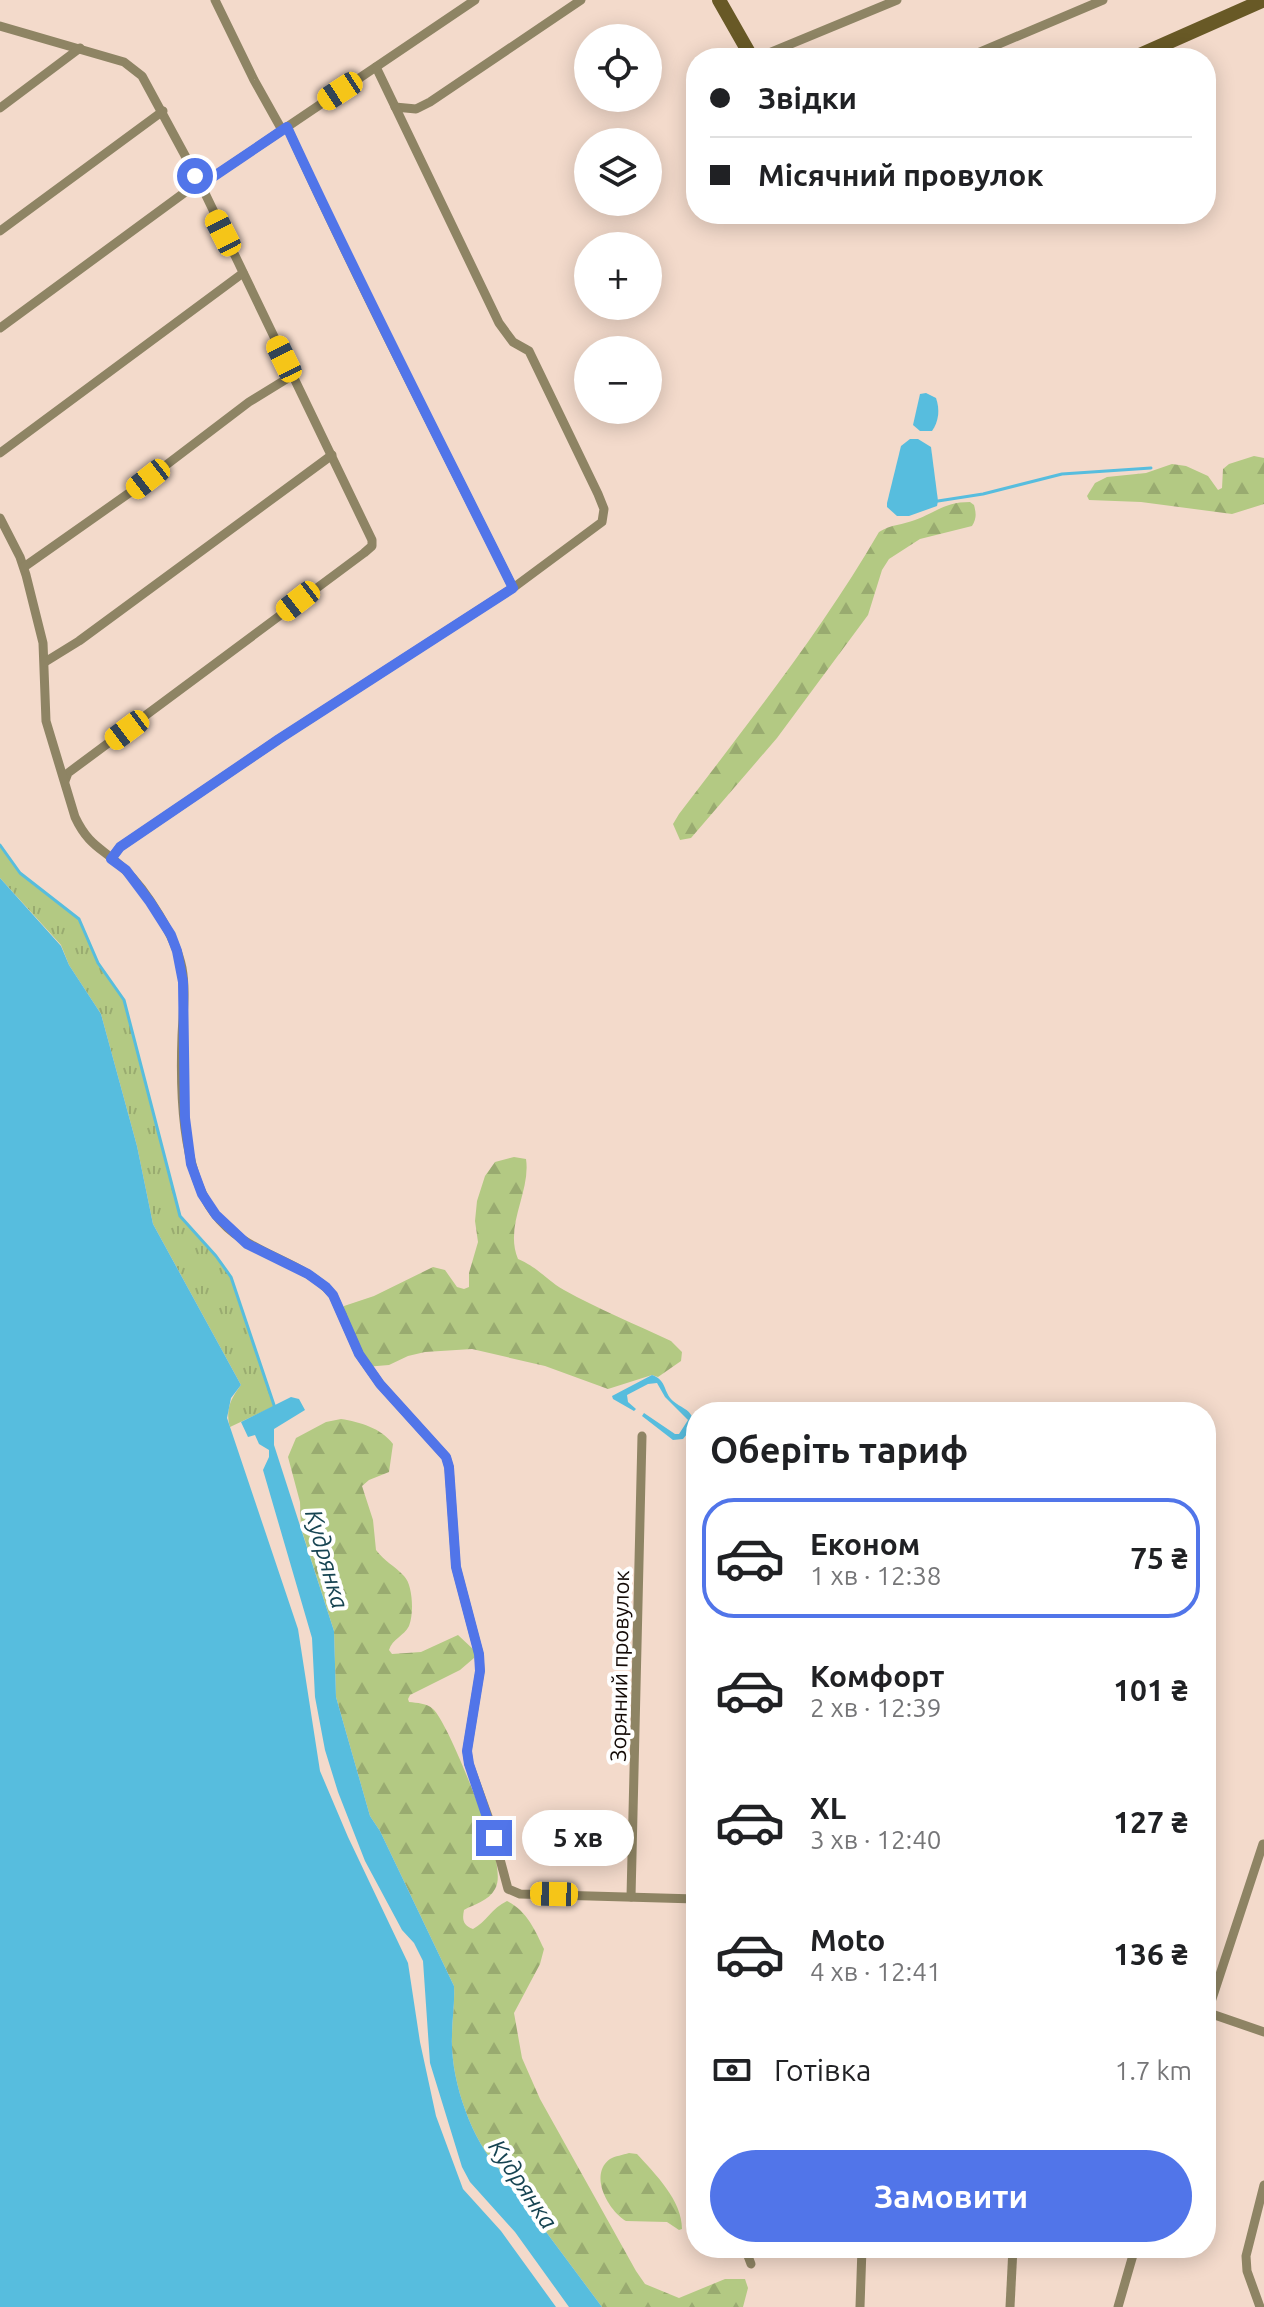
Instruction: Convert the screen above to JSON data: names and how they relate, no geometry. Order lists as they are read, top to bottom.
{
  "streets": {
    "street": ["Зоряний провулок"]
  },
  "water": ["Кудрянка"],
  "page": {
    "map_buttons": ["+", "−"],
    "banner": ["Звідки", "Місячний провулок"],
    "heading": "Оберіть тариф",
    "list": [
      {
        "name": "Економ",
        "note": "1 хв · 12:38",
        "value": "75 ₴"
      },
      {
        "name": "Комфорт",
        "note": "2 хв · 12:39",
        "value": "101 ₴"
      },
      {
        "name": "XL",
        "note": "3 хв · 12:40",
        "value": "127 ₴"
      },
      {
        "name": "Moto",
        "note": "4 хв · 12:41",
        "value": "136 ₴"
      }
    ],
    "bubble": "5 хв",
    "pay": ["Готівка", "1.7 km"],
    "buttons": "Замовити"
  }
}
